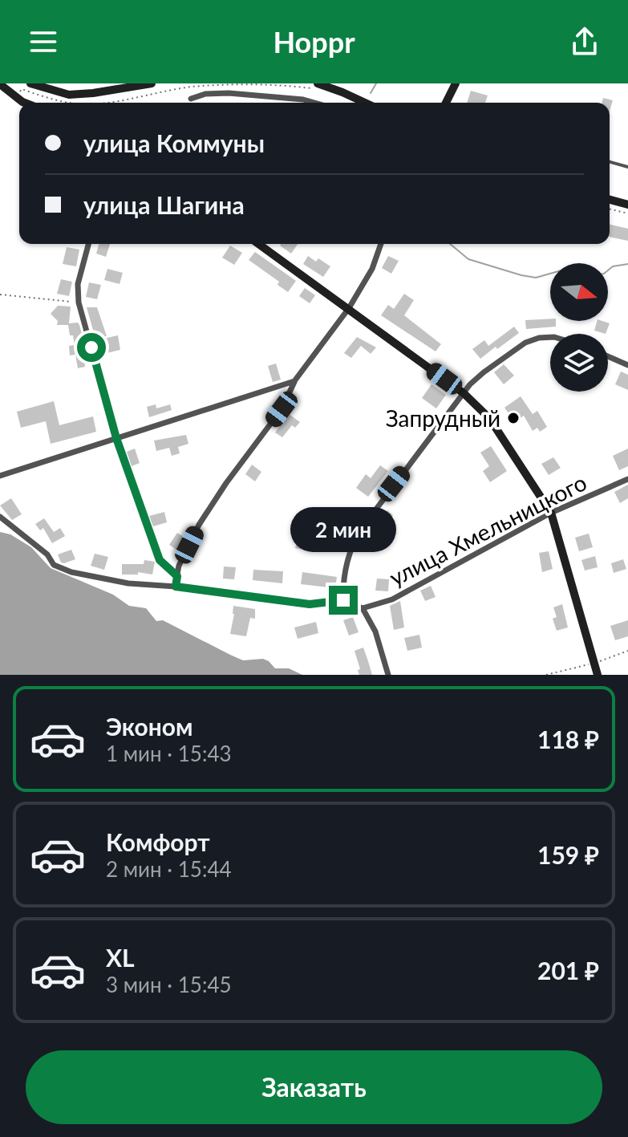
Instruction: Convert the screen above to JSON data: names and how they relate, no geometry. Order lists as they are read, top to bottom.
{
  "streets": {
    "street": ["улица Хмельницкого"]
  },
  "places": ["Запрудный"],
  "north": "right",
  "page": {
    "header": "Hoppr",
    "banner": ["улица Коммуны", "улица Шагина"],
    "bubble": "2 мин",
    "list": [
      {
        "name": "Эконом",
        "note": "1 мин · 15:43",
        "value": "118 ₽"
      },
      {
        "name": "Комфорт",
        "note": "2 мин · 15:44",
        "value": "159 ₽"
      },
      {
        "name": "XL",
        "note": "3 мин · 15:45",
        "value": "201 ₽"
      }
    ],
    "buttons": "Заказать"
  }
}
